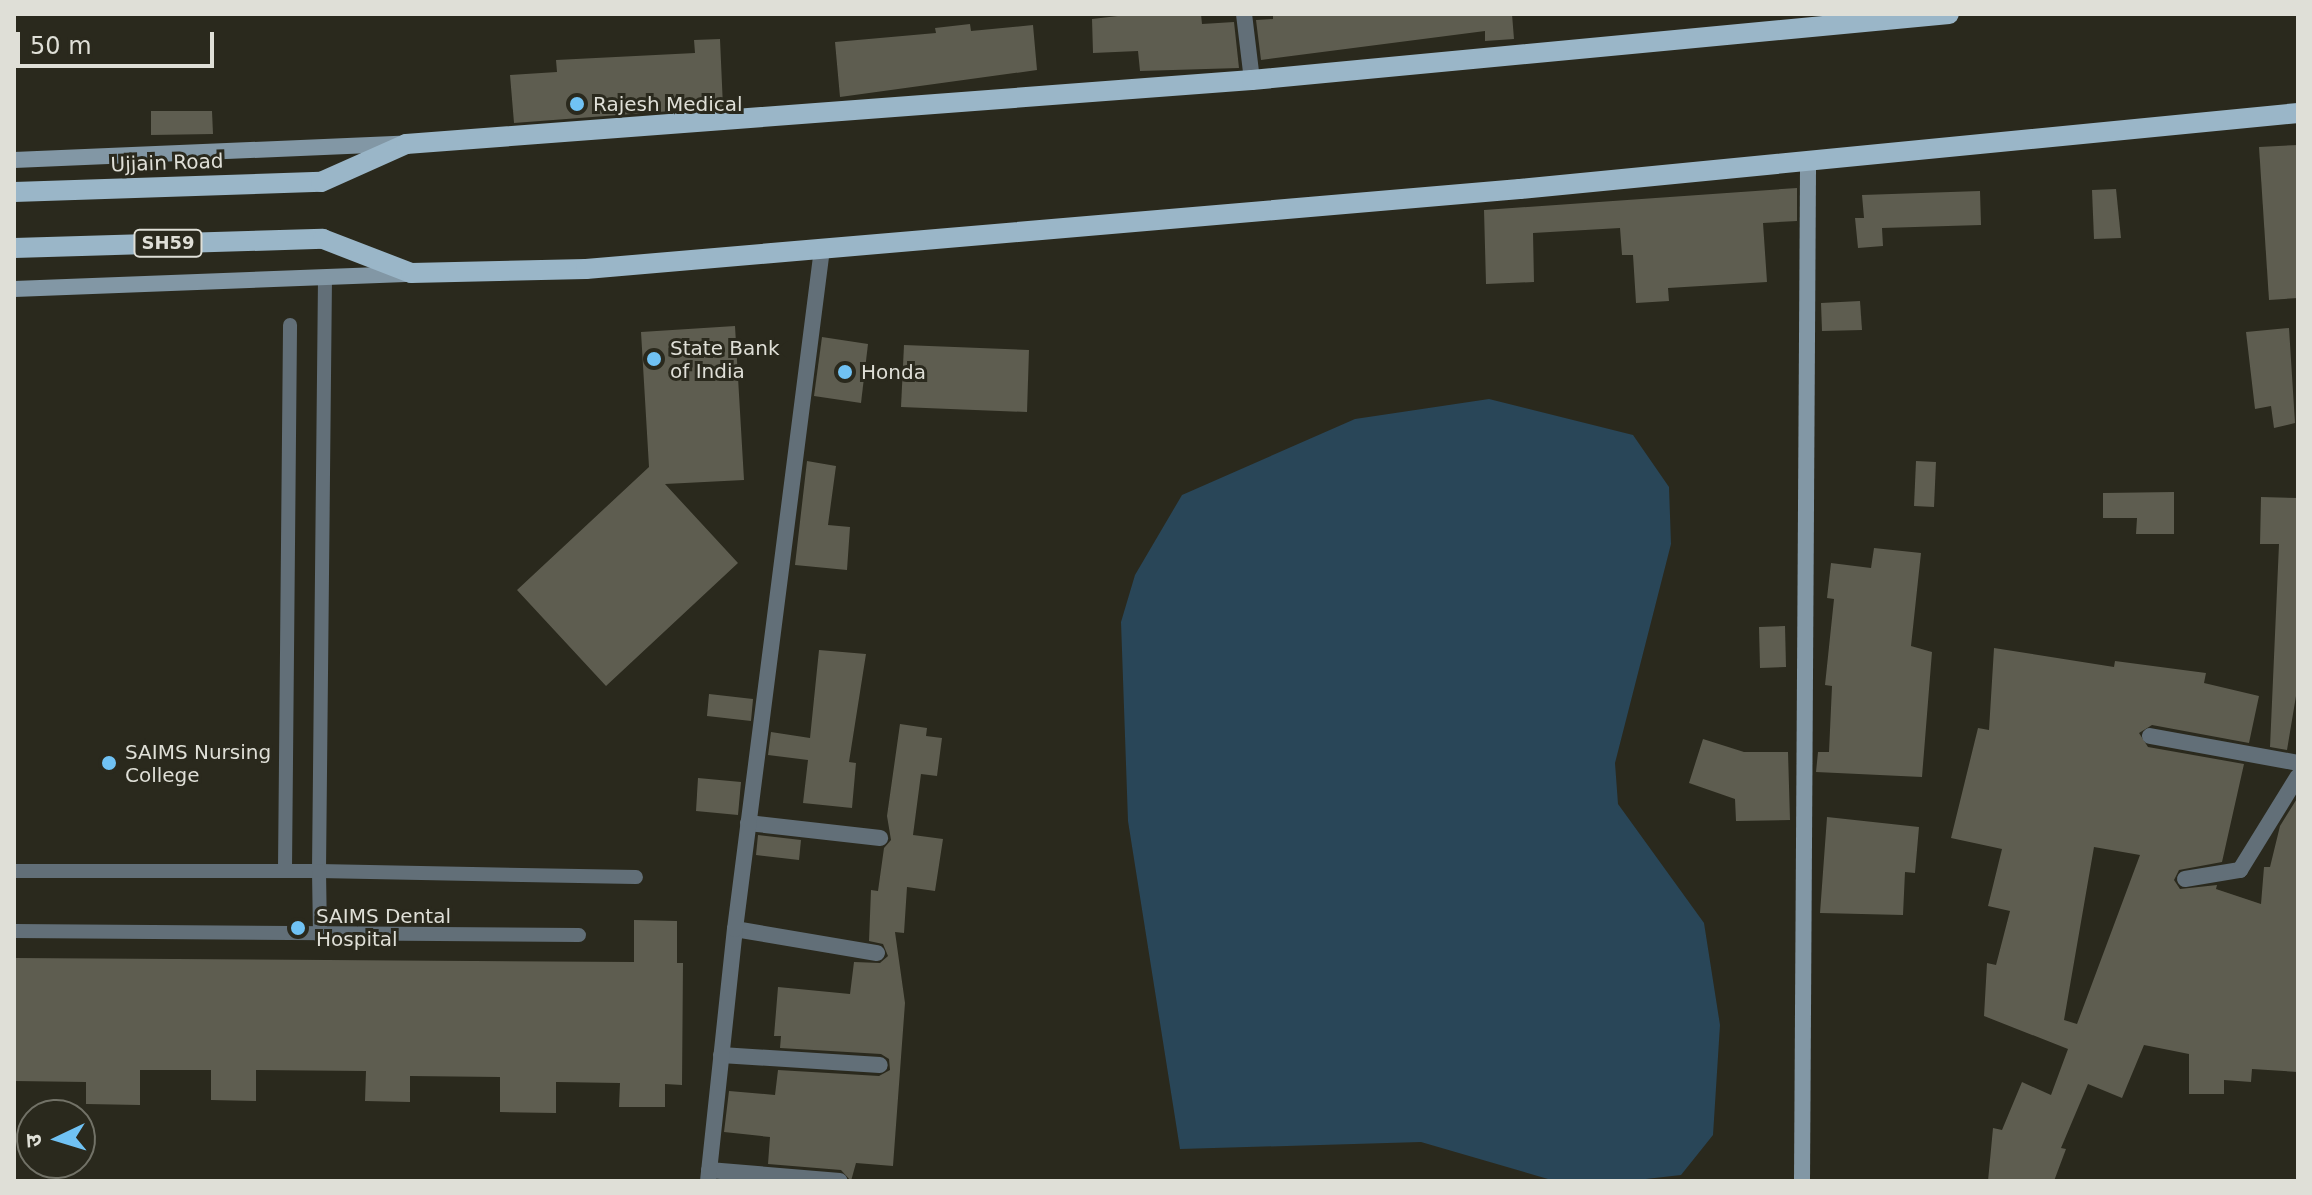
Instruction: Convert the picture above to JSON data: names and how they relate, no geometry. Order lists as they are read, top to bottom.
{
  "streets": {
    "main road": ["Ujjain Road", "SH59"]
  },
  "places": [
    "Rajesh Medical",
    "State Bank of India",
    "Honda",
    "SAIMS Nursing College",
    "SAIMS Dental Hospital"
  ],
  "scale_bar": "50 m",
  "north": "left"
}
